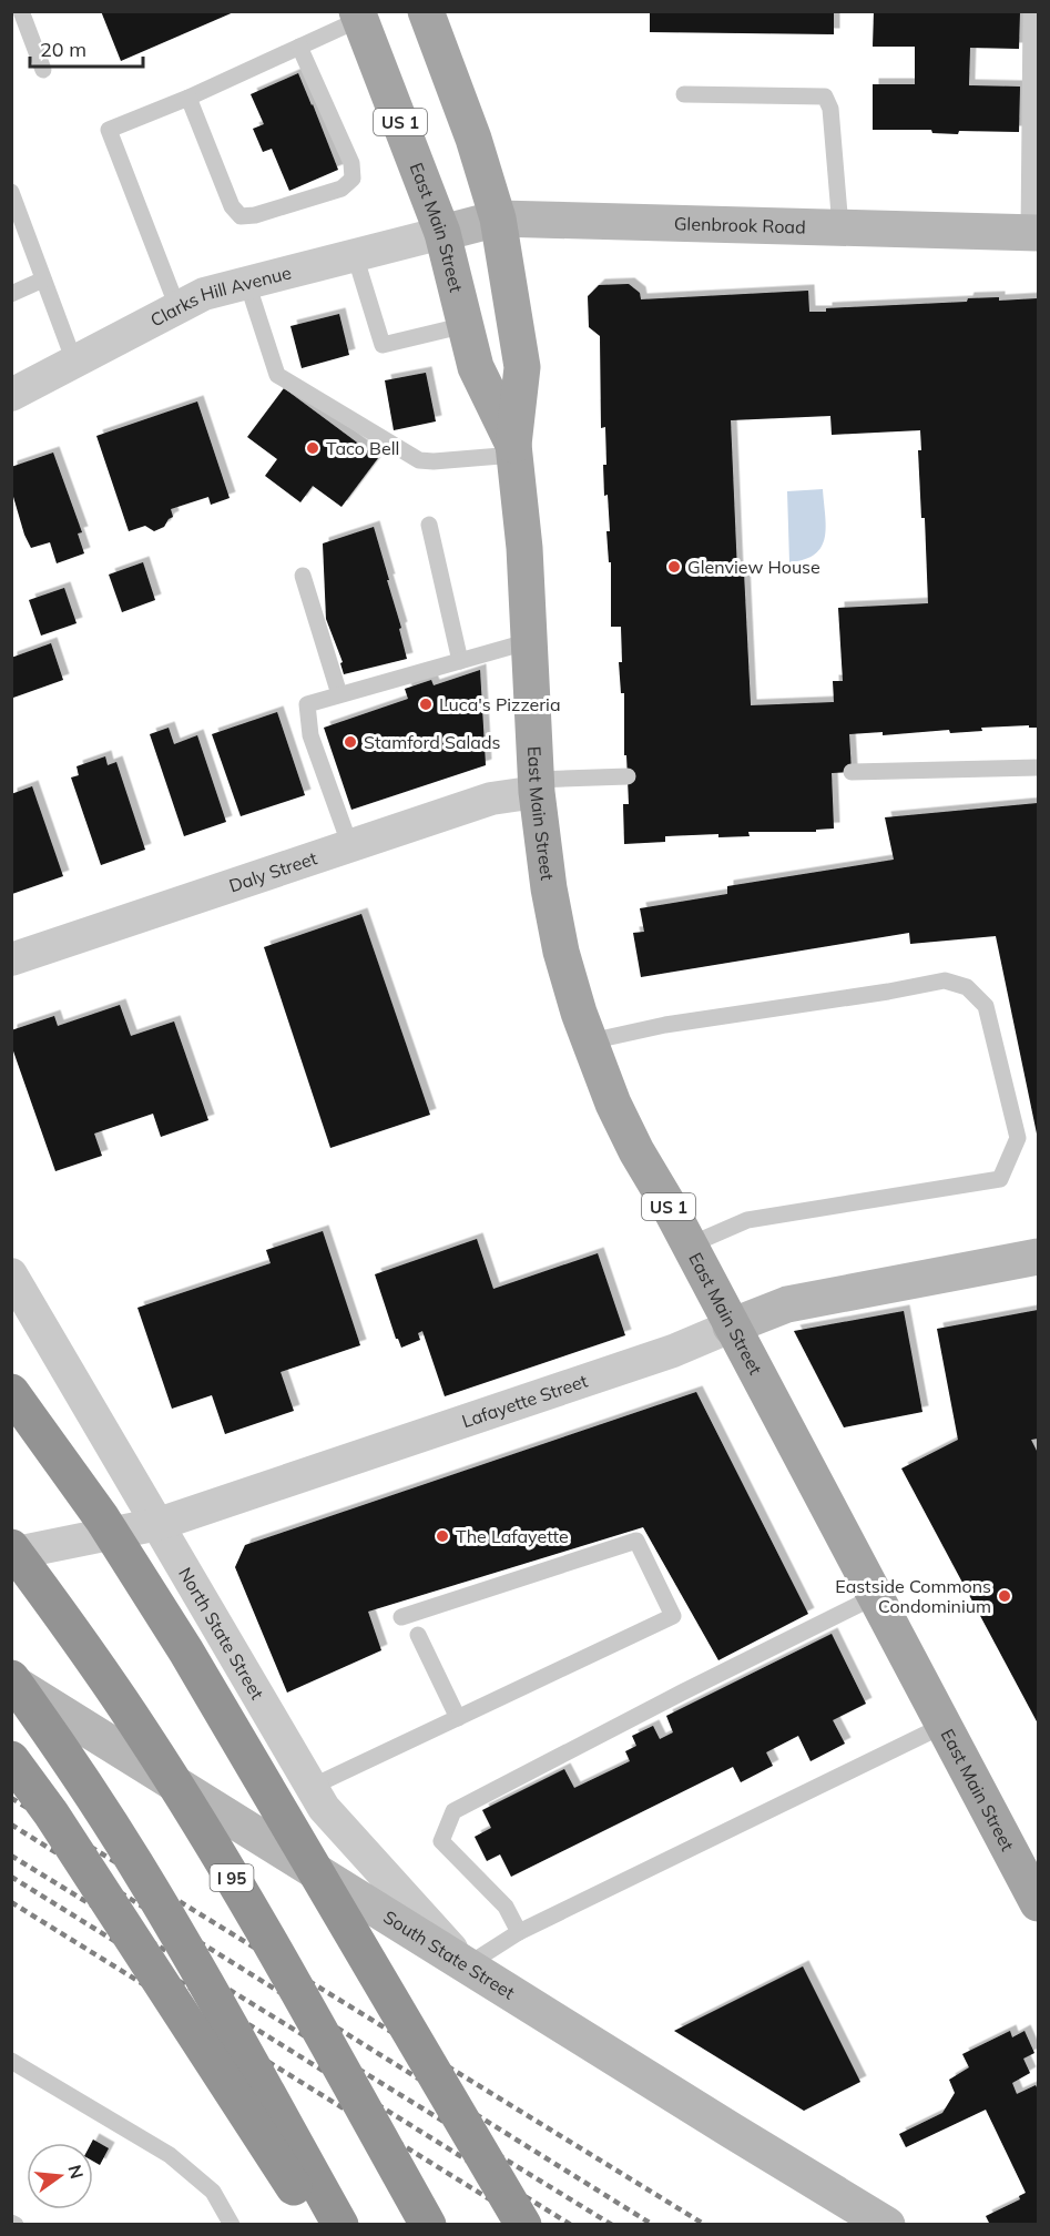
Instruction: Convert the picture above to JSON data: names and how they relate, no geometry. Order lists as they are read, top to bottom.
{
  "streets": {
    "highway": ["I 95"],
    "main road": [
      "US 1",
      "Glenbrook Road",
      "East Main Street",
      "Lafayette Street",
      "South State Street"
    ],
    "street": ["Clarks Hill Avenue", "Daly Street", "North State Street"]
  },
  "crossings": [
    ["Glenbrook Road", "East Main Street"],
    ["Glenbrook Road", "Clarks Hill Avenue"],
    ["East Main Street", "Clarks Hill Avenue"],
    ["East Main Street", "Daly Street"],
    ["East Main Street", "Lafayette Street"],
    ["Lafayette Street", "North State Street"],
    ["North State Street", "South State Street"]
  ],
  "places": [
    "Taco Bell",
    "Glenview House",
    "Luca's Pizzeria",
    "Stamford Salads",
    "The Lafayette",
    "Eastside Commons Condominium"
  ],
  "scale_bar": "20 m",
  "north": "right"
}
